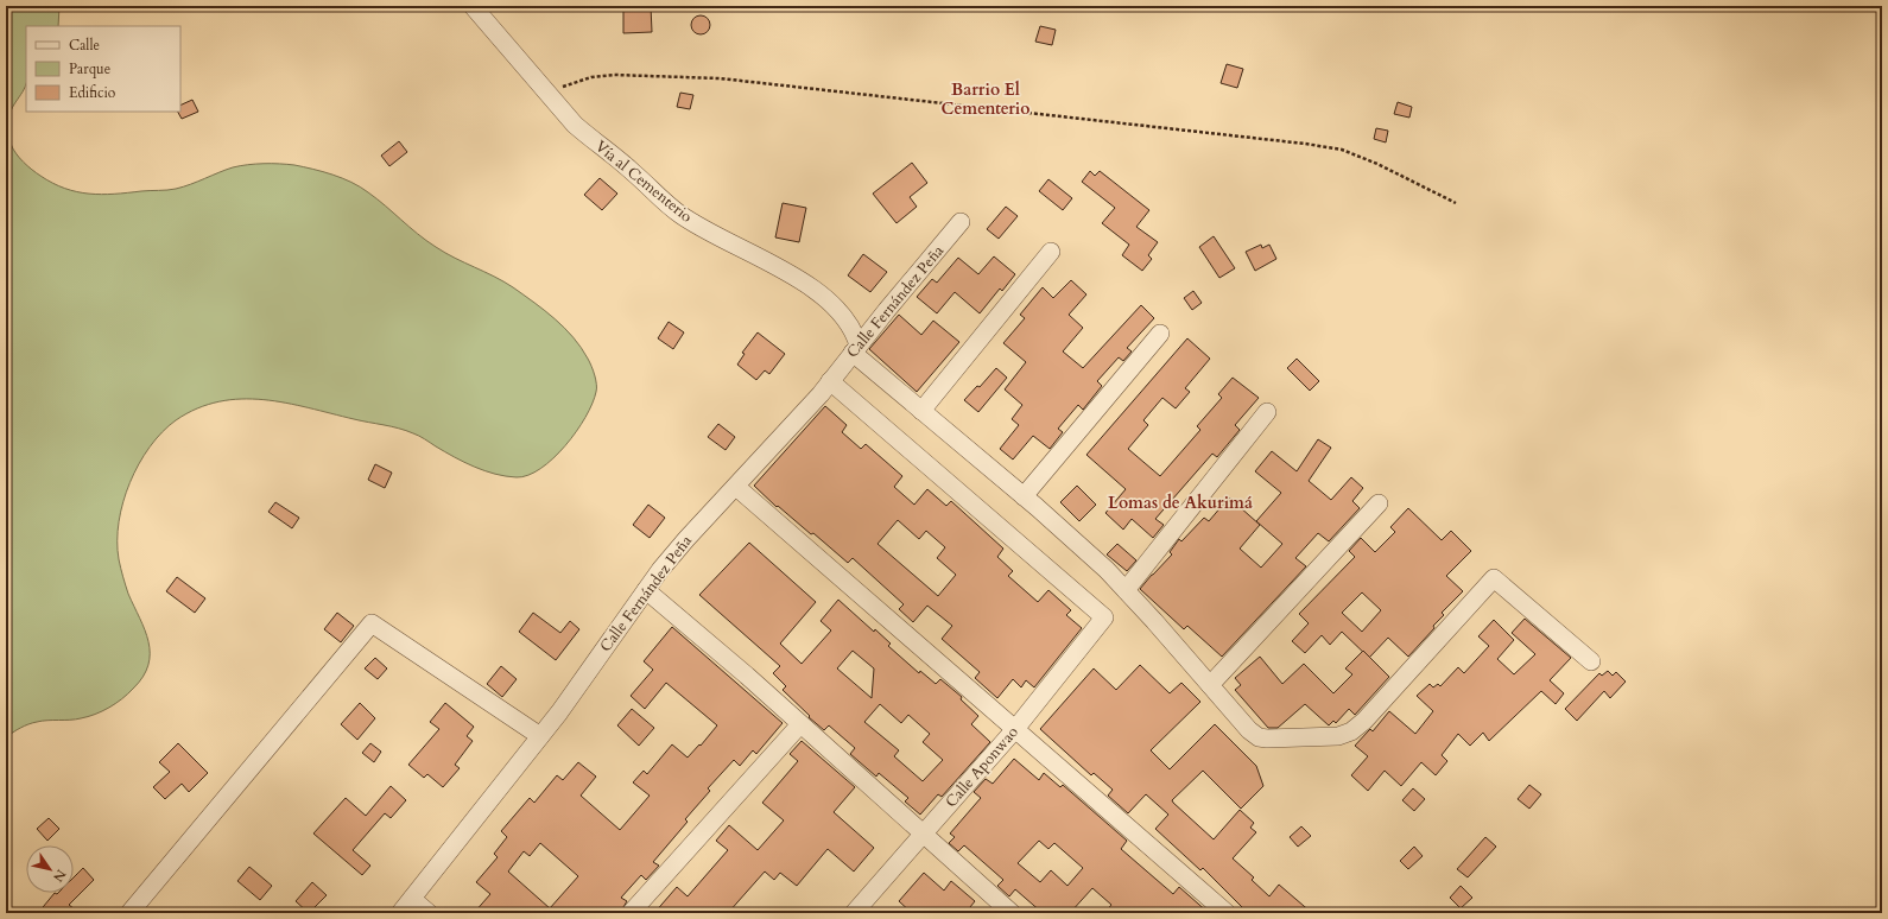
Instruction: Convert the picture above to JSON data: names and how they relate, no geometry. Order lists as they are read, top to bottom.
{
  "streets": {
    "street": ["Vía al Cementerio", "Calle Fernández Peña", "Calle Aponwao"]
  },
  "crossings": [
    ["Vía al Cementerio", "Calle Fernández Peña"],
    ["Calle Fernández Peña", "Calle Aponwao"]
  ],
  "districts": ["Barrio El Cementerio", "Lomas de Akurimá"],
  "legend": ["Calle", "Parque", "Edificio"],
  "north": "bottom right"
}
